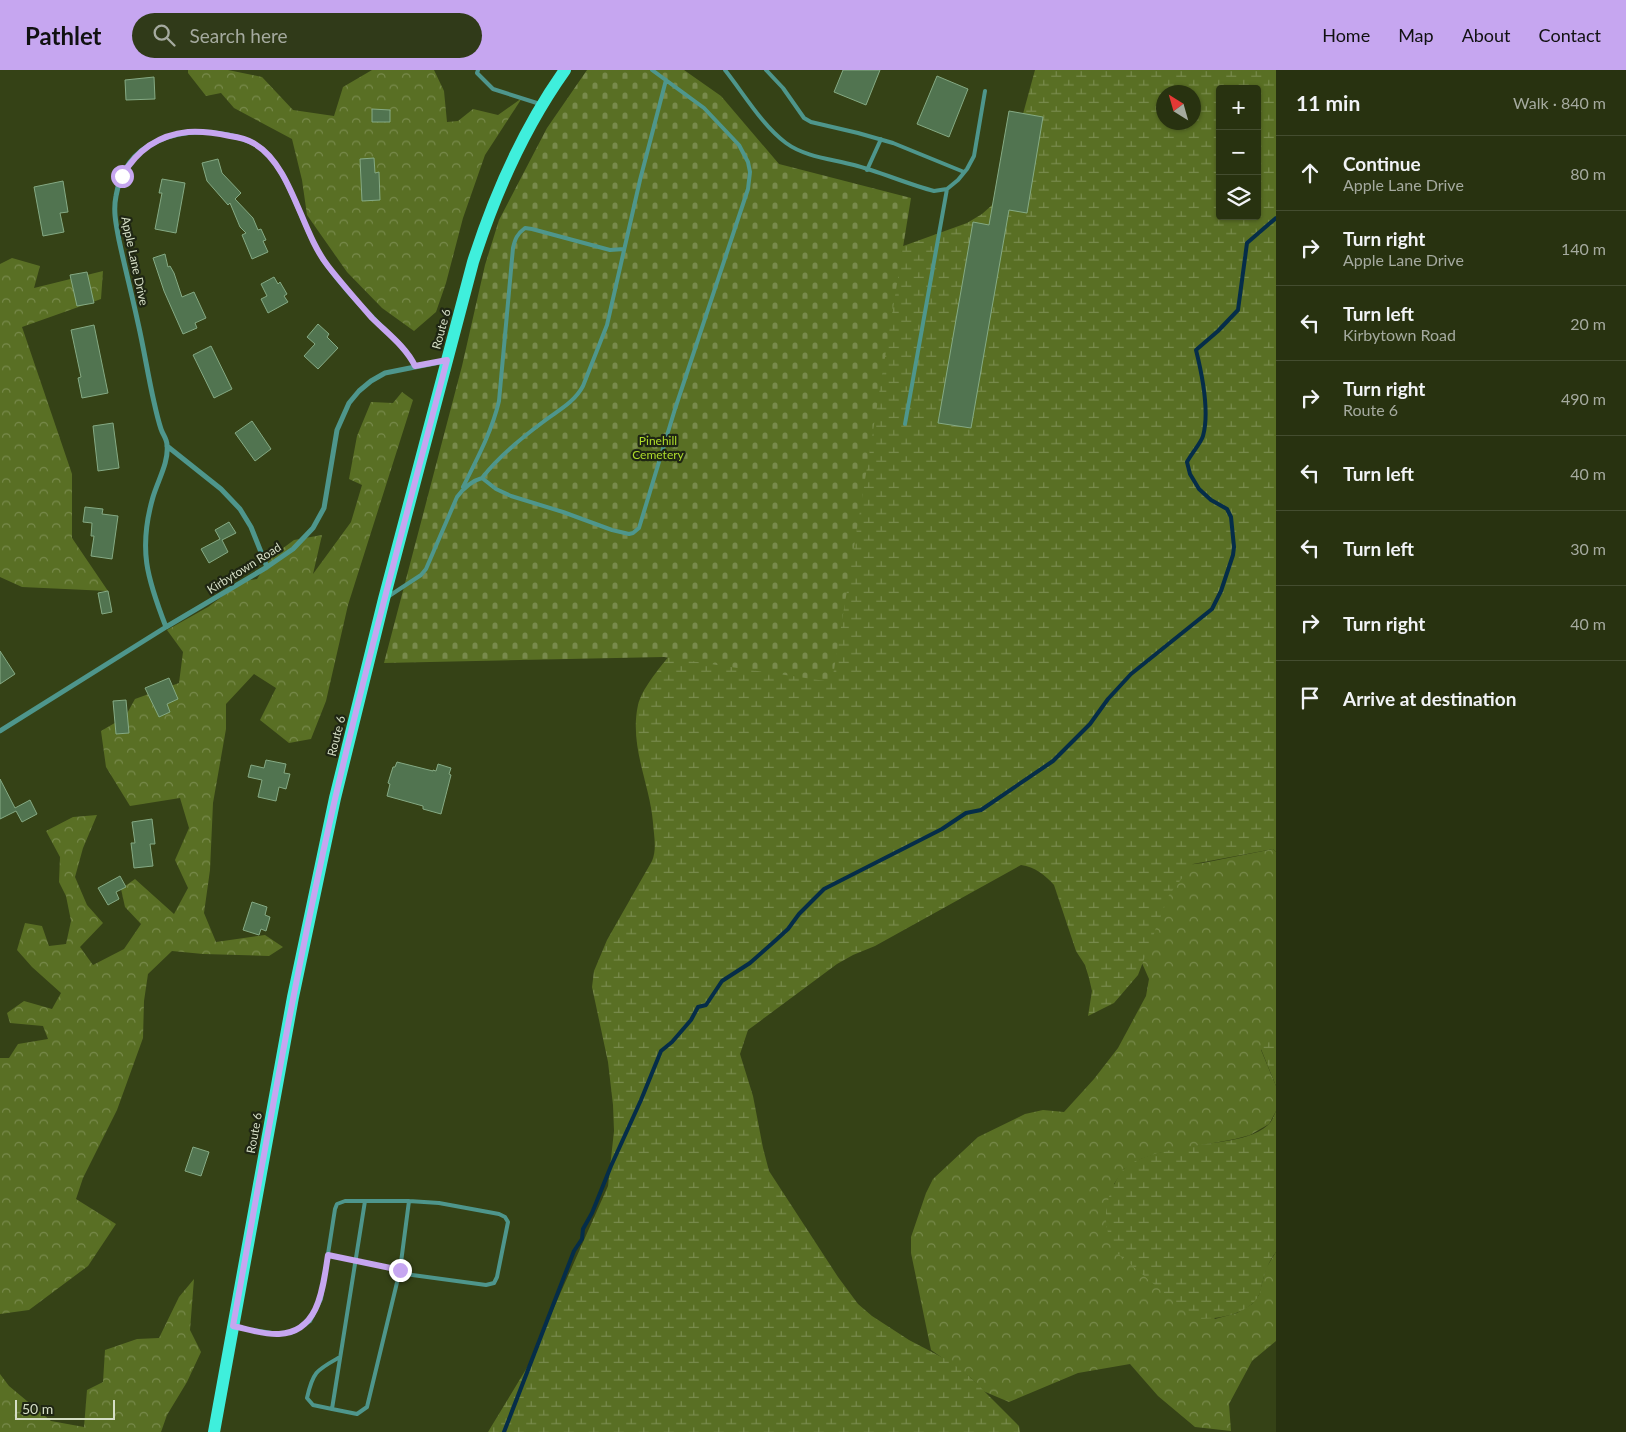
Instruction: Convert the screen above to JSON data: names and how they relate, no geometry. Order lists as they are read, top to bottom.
{
  "streets": {
    "main road": ["Route 6"],
    "street": ["Apple Lane Drive", "Kirbytown Road"]
  },
  "crossings": [
    ["Apple Lane Drive", "Kirbytown Road"],
    ["Route 6", "Kirbytown Road"]
  ],
  "parks": ["Pinehill Cemetery"],
  "scale_bar": "50 m",
  "north": "top left",
  "page": {
    "header": "Pathlet",
    "search": "Search here",
    "nav": [
      "Home",
      "Map",
      "About",
      "Contact"
    ],
    "heading": ["11 min", "Walk · 840 m"],
    "map_buttons": ["+", "−"],
    "list": [
      ["Continue", "Apple Lane Drive", "80 m"],
      ["Turn right", "Apple Lane Drive", "140 m"],
      ["Turn left", "Kirbytown Road", "20 m"],
      ["Turn right", "Route 6", "490 m"],
      ["Turn left", "40 m"],
      ["Turn left", "30 m"],
      ["Turn right", "40 m"],
      "Arrive at destination"
    ],
    "scale": "50 m"
  }
}
